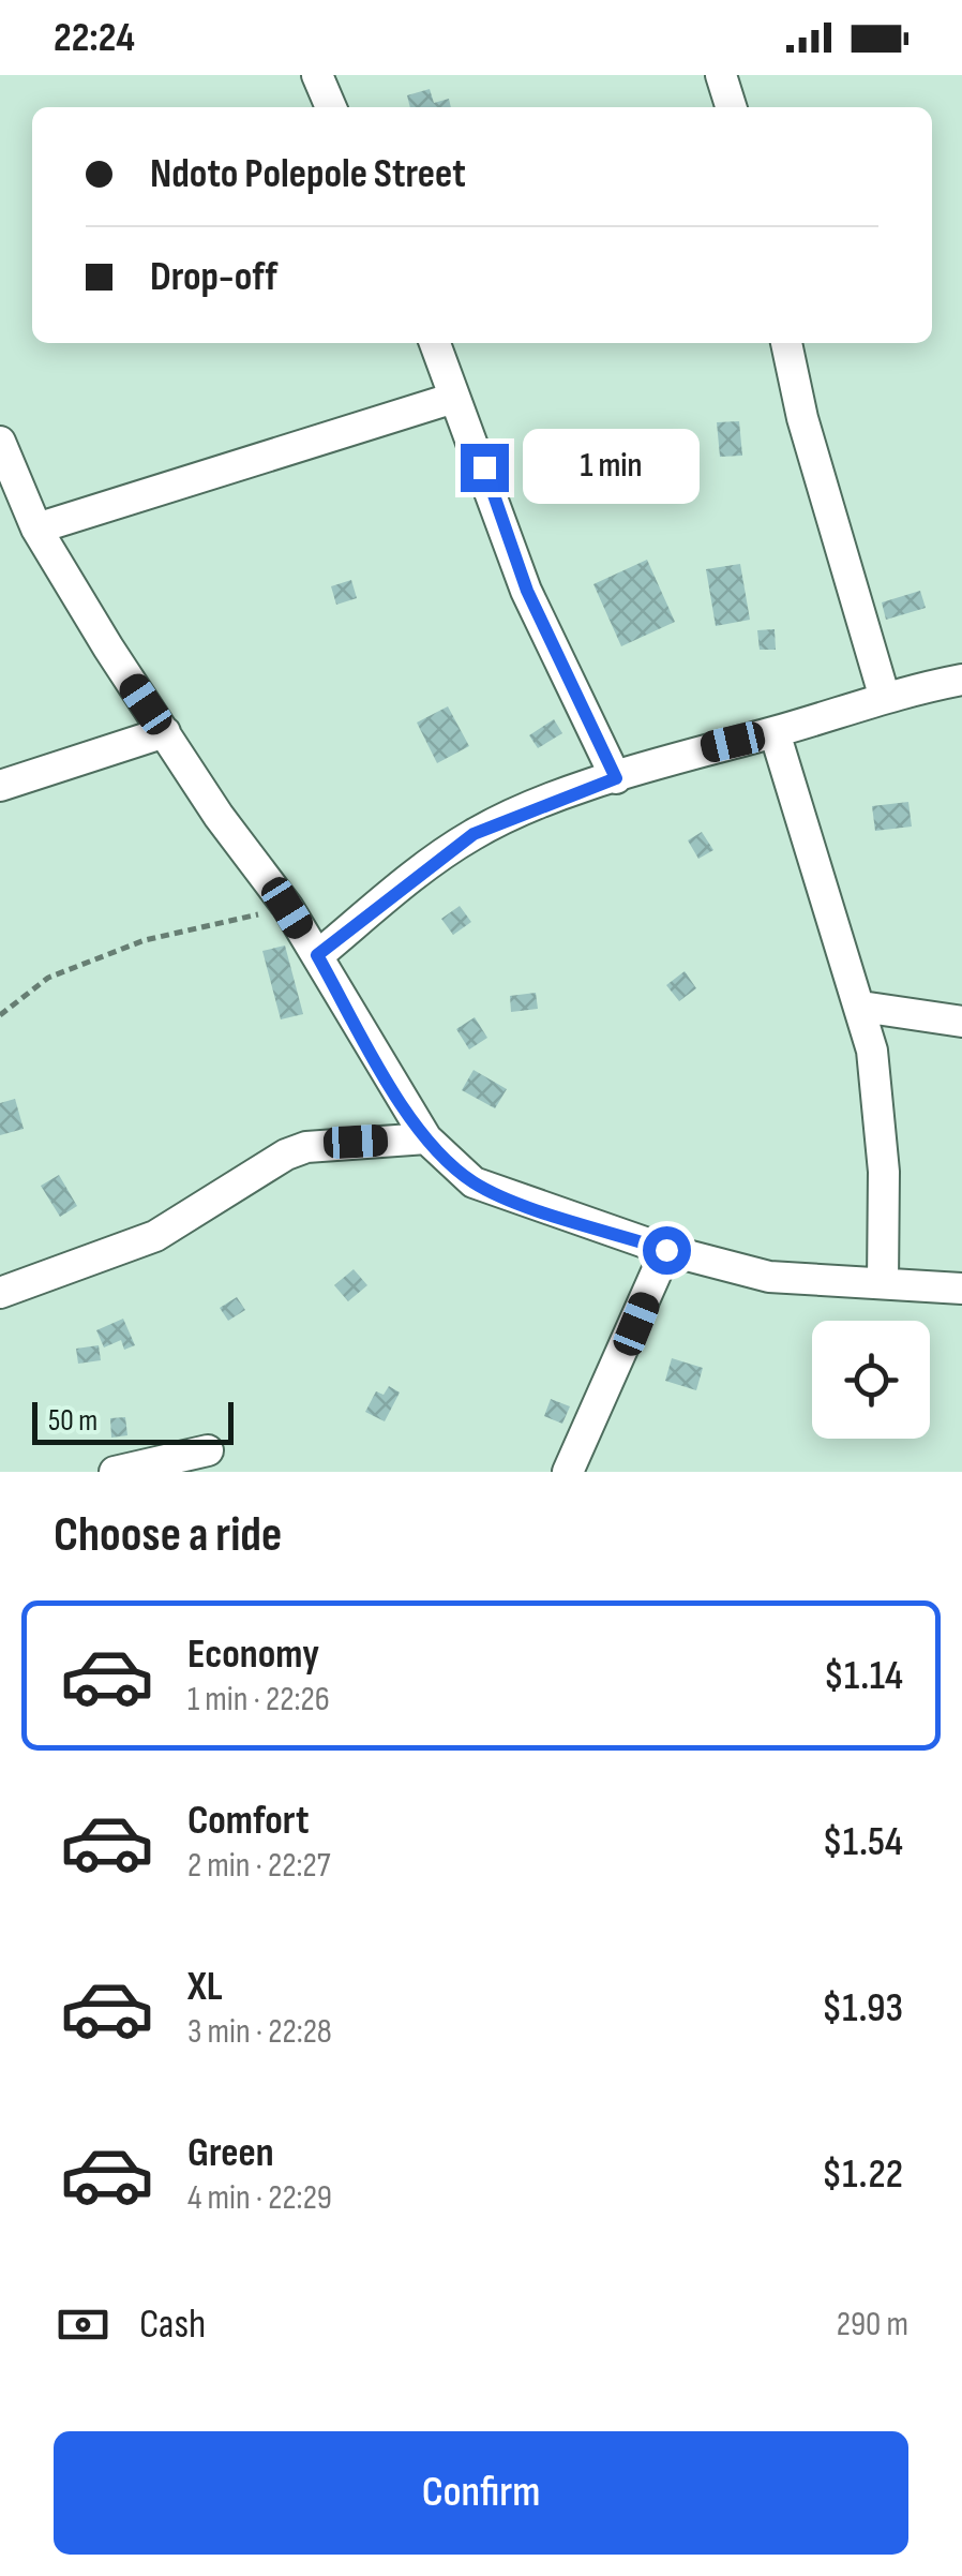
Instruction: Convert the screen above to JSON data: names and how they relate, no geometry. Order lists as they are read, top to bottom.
{
  "scale_bar": "50 m",
  "page": {
    "status": "22:24",
    "banner": ["Ndoto Polepole Street", "Drop-off"],
    "bubble": "1 min",
    "scale": "50 m",
    "heading": "Choose a ride",
    "list": [
      {
        "name": "Economy",
        "note": "1 min · 22:26",
        "value": "$1.14"
      },
      {
        "name": "Comfort",
        "note": "2 min · 22:27",
        "value": "$1.54"
      },
      {
        "name": "XL",
        "note": "3 min · 22:28",
        "value": "$1.93"
      },
      {
        "name": "Green",
        "note": "4 min · 22:29",
        "value": "$1.22"
      }
    ],
    "pay": ["Cash", "290 m"],
    "buttons": "Confirm"
  }
}
